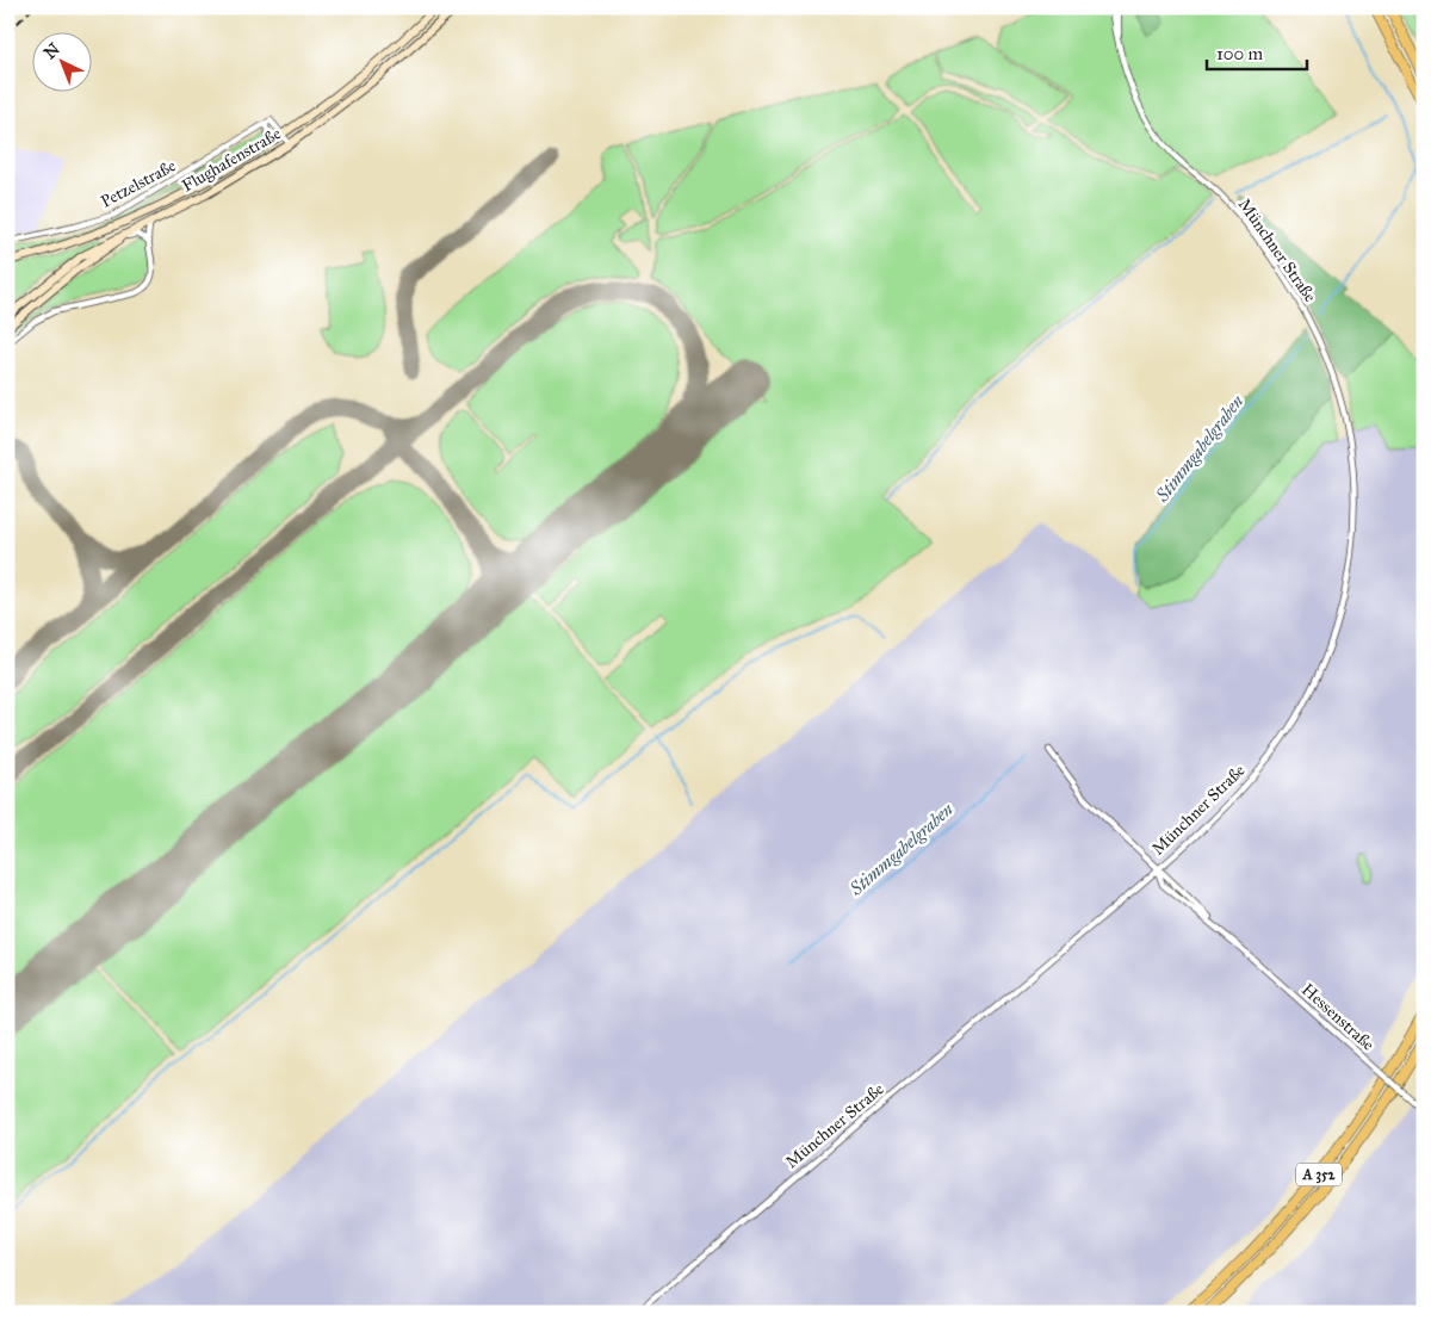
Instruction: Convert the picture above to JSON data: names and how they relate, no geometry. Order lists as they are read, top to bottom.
{
  "streets": {
    "highway": ["A 352"],
    "main road": ["Flughafenstraße"],
    "street": ["Petzelstraße", "Münchner Straße", "Hessenstraße"]
  },
  "crossings": [
    ["Münchner Straße", "Hessenstraße"]
  ],
  "water": ["Stimmgabelgraben"],
  "scale_bar": "100 m",
  "north": "top left"
}
